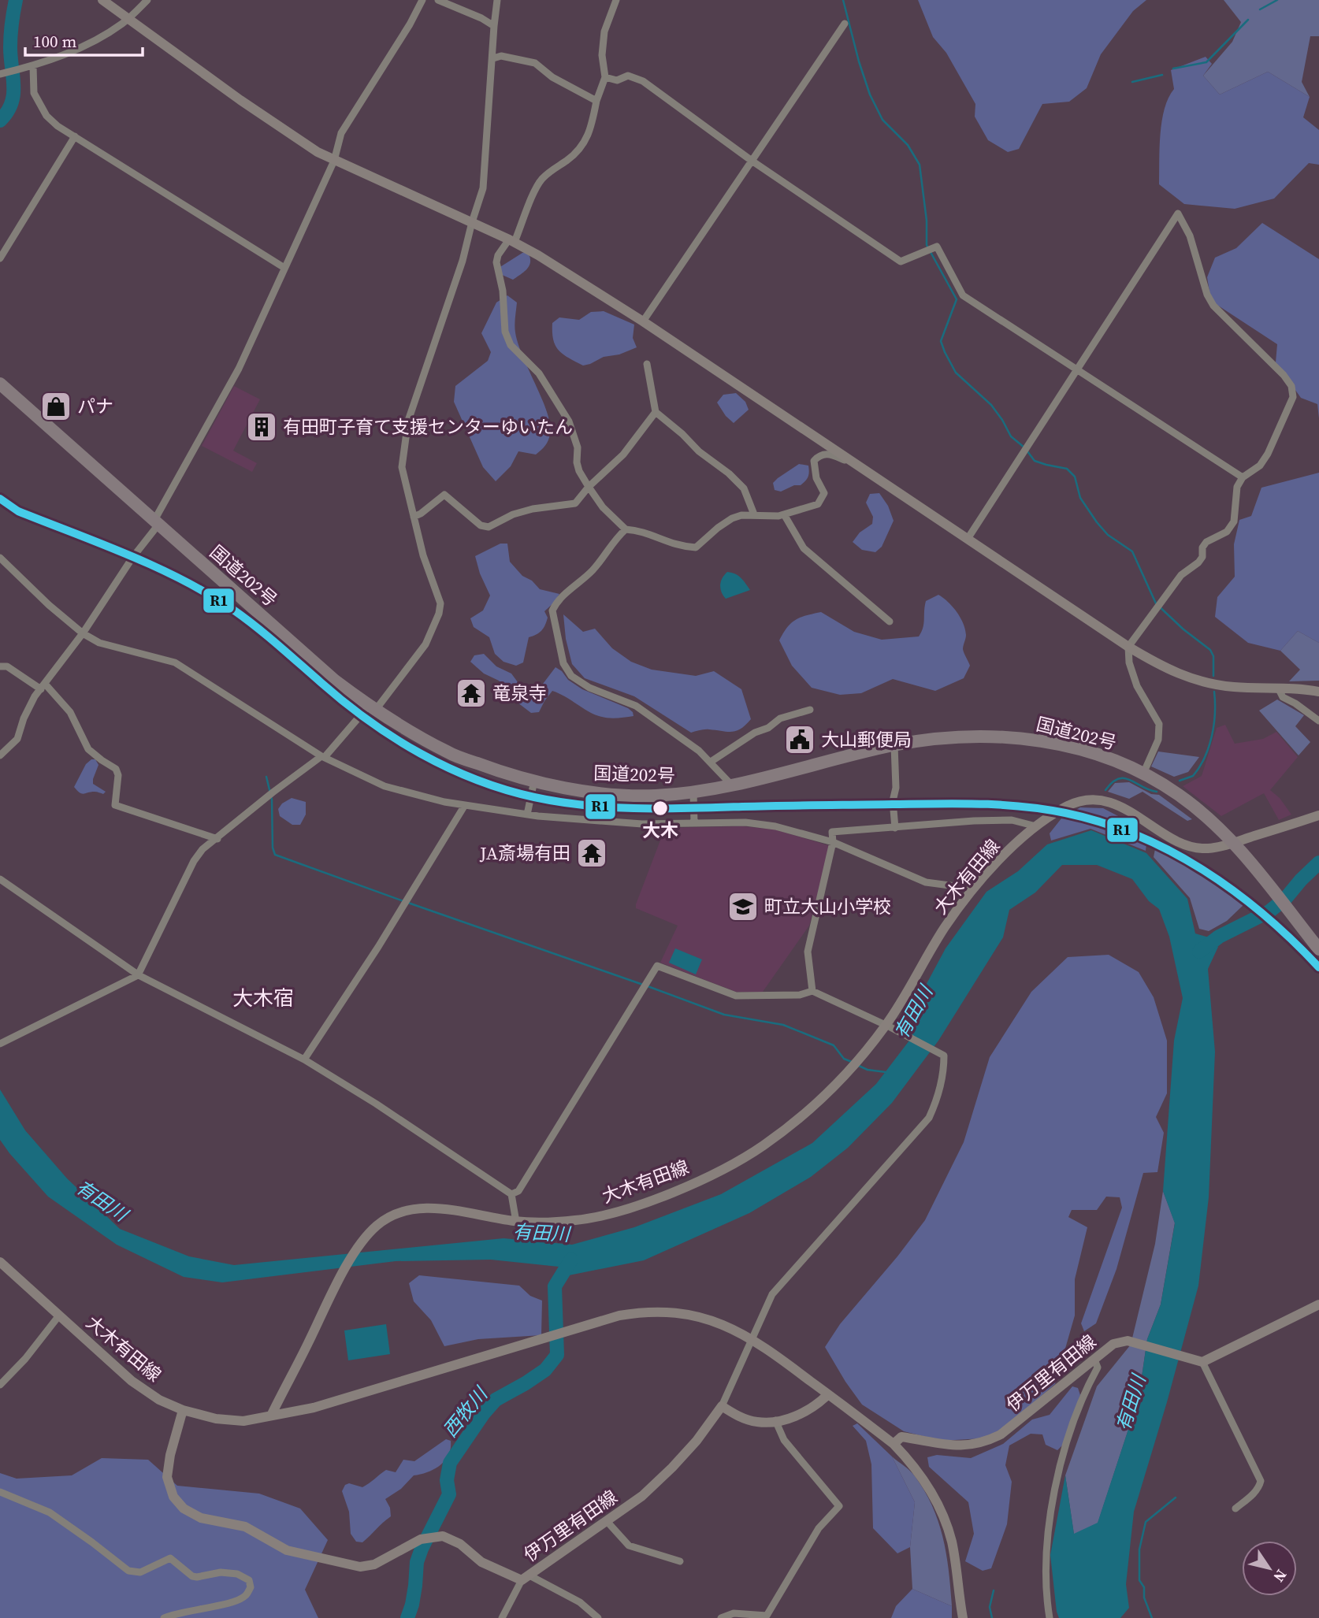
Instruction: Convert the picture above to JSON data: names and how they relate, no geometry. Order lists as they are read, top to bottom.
{
  "streets": {
    "highway": ["国道202号"],
    "main road": ["大木有田線", "伊万里有田線"]
  },
  "crossings": [
    ["国道202号", "大木有田線"],
    ["大木有田線", "伊万里有田線"]
  ],
  "districts": ["大木宿"],
  "water": ["有田川", "西牧川"],
  "places": {
    "shop": ["パナ"],
    "building": ["有田町子育て支援センターゆいたん"],
    "temple": ["竜泉寺", "JA斎場有田"],
    "public building": ["大山郵便局"],
    "other": ["大木"],
    "school or university": ["町立大山小学校"]
  },
  "lines": ["transit line R1"],
  "scale_bar": "100 m",
  "north": "bottom right"
}
